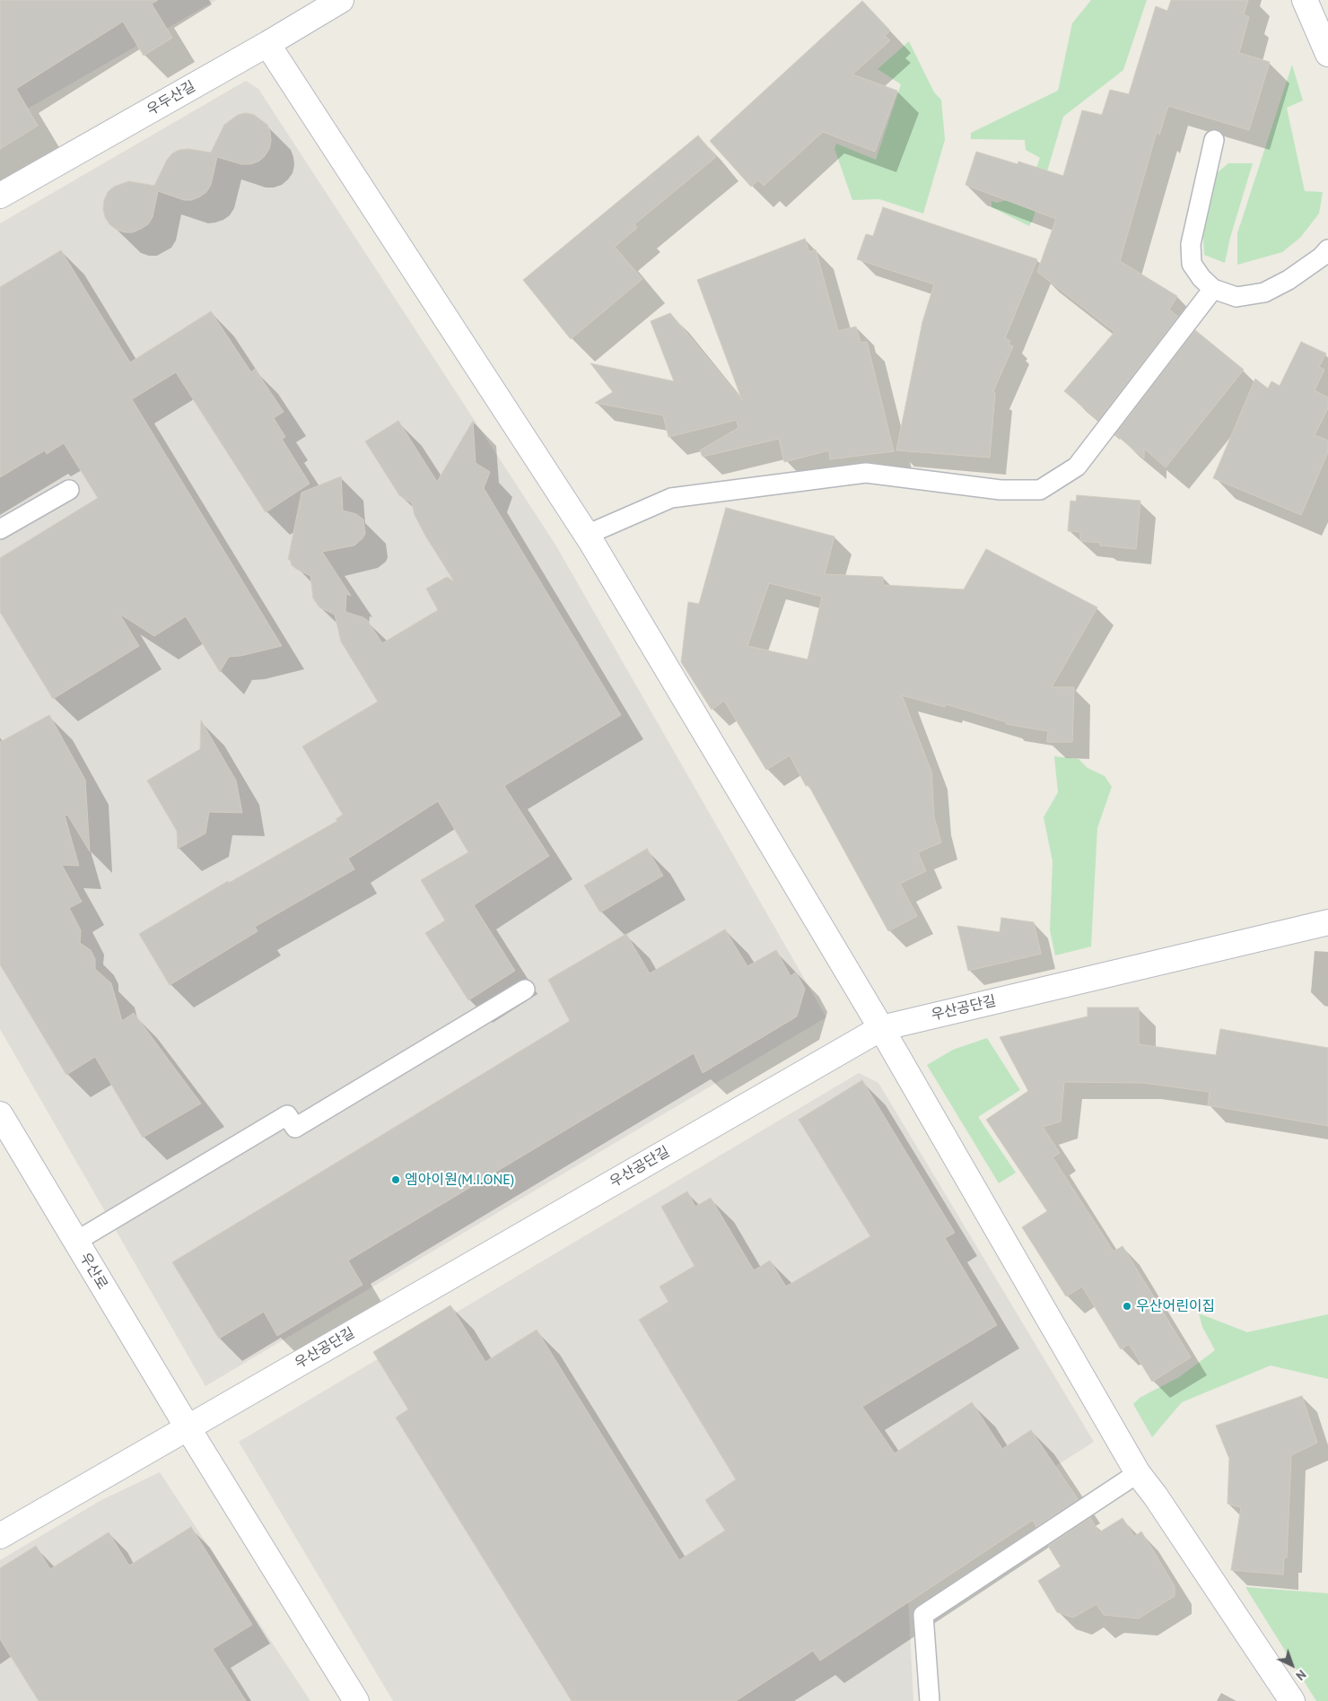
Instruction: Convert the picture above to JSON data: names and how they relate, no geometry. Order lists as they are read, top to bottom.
{
  "streets": {
    "street": ["우두산길", "우산공단길", "우산로"]
  },
  "crossings": [
    ["우산공단길", "우산로"]
  ],
  "places": ["엠아이원(M.I.ONE)", "우산어린이집"],
  "north": "bottom right"
}
